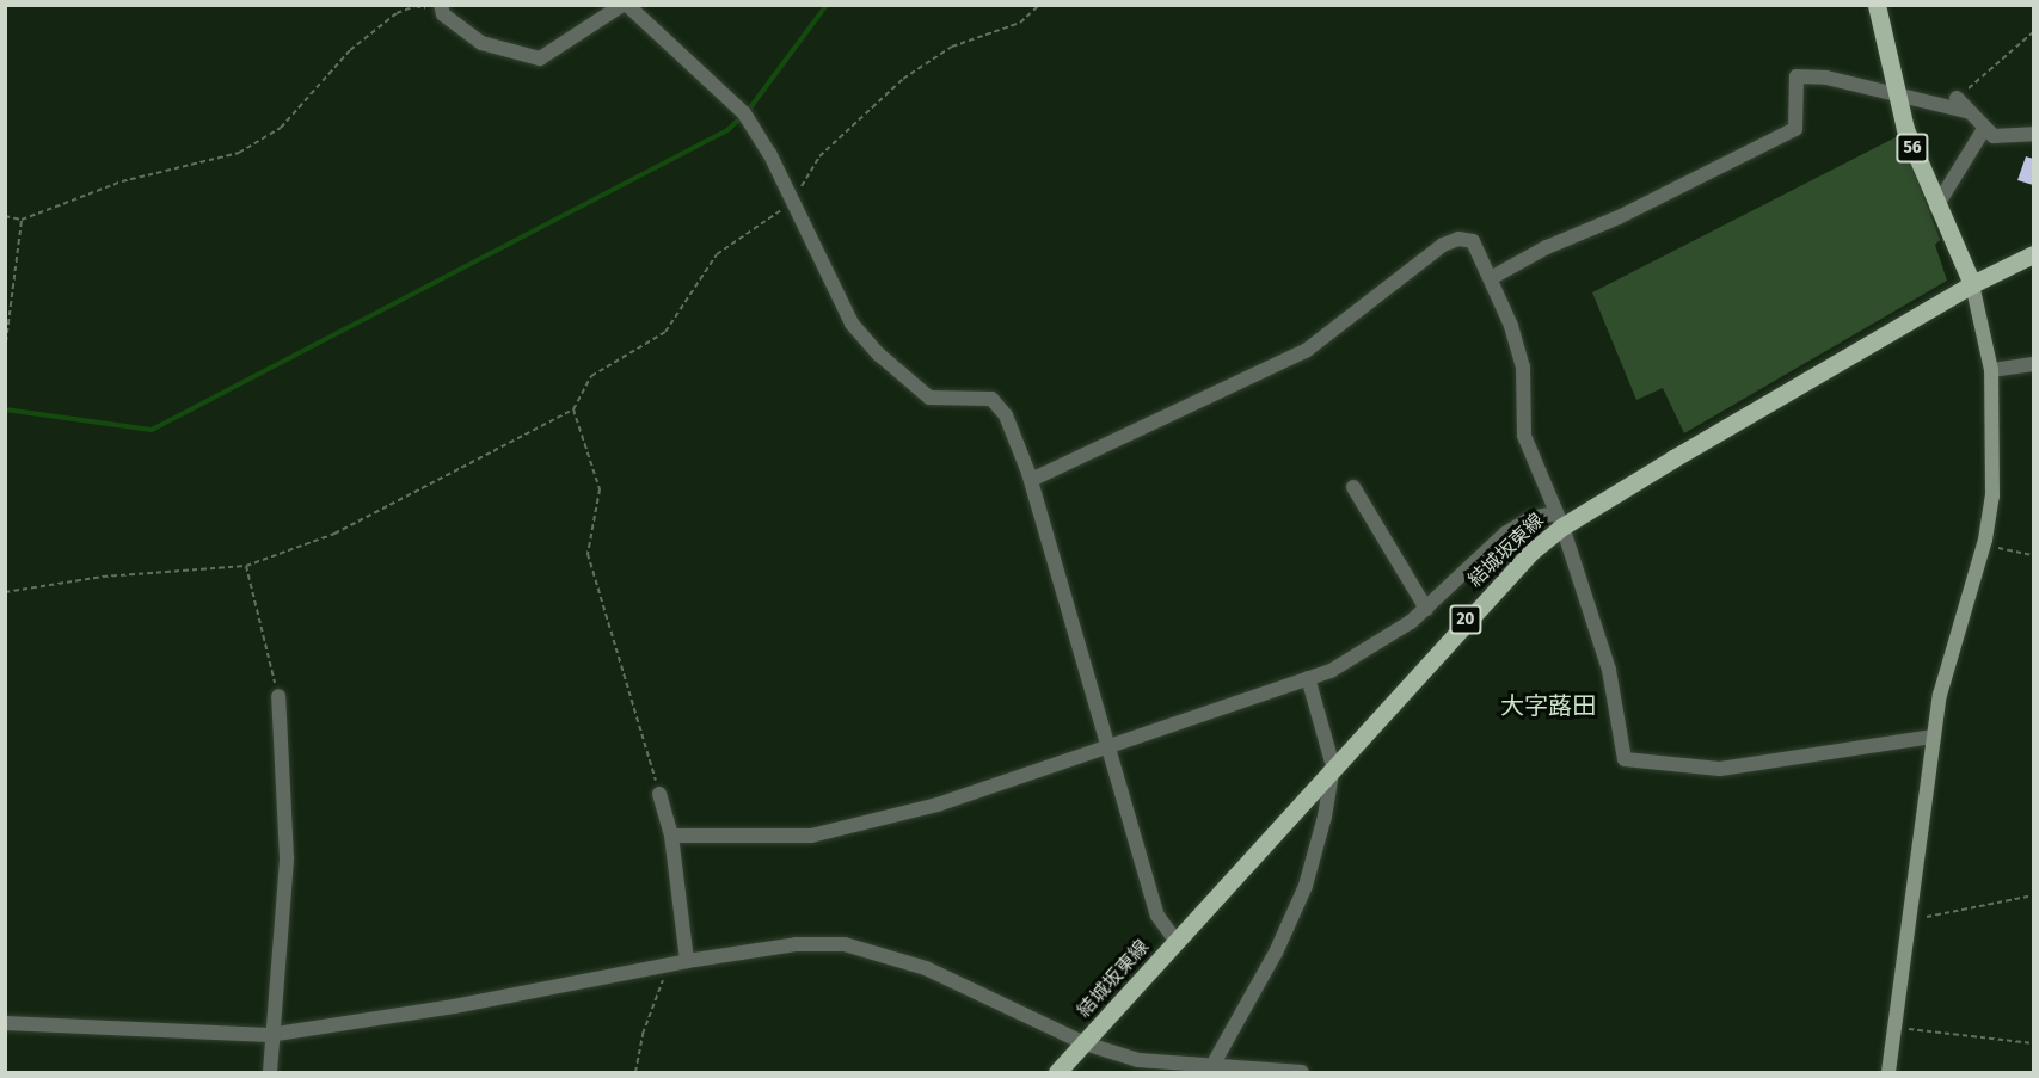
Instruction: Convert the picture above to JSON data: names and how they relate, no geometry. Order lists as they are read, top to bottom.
{
  "streets": {
    "main road": ["56", "結城坂東線", "20"]
  },
  "crossings": [
    ["56", "結城坂東線"]
  ],
  "districts": ["大字蕗田"]
}
